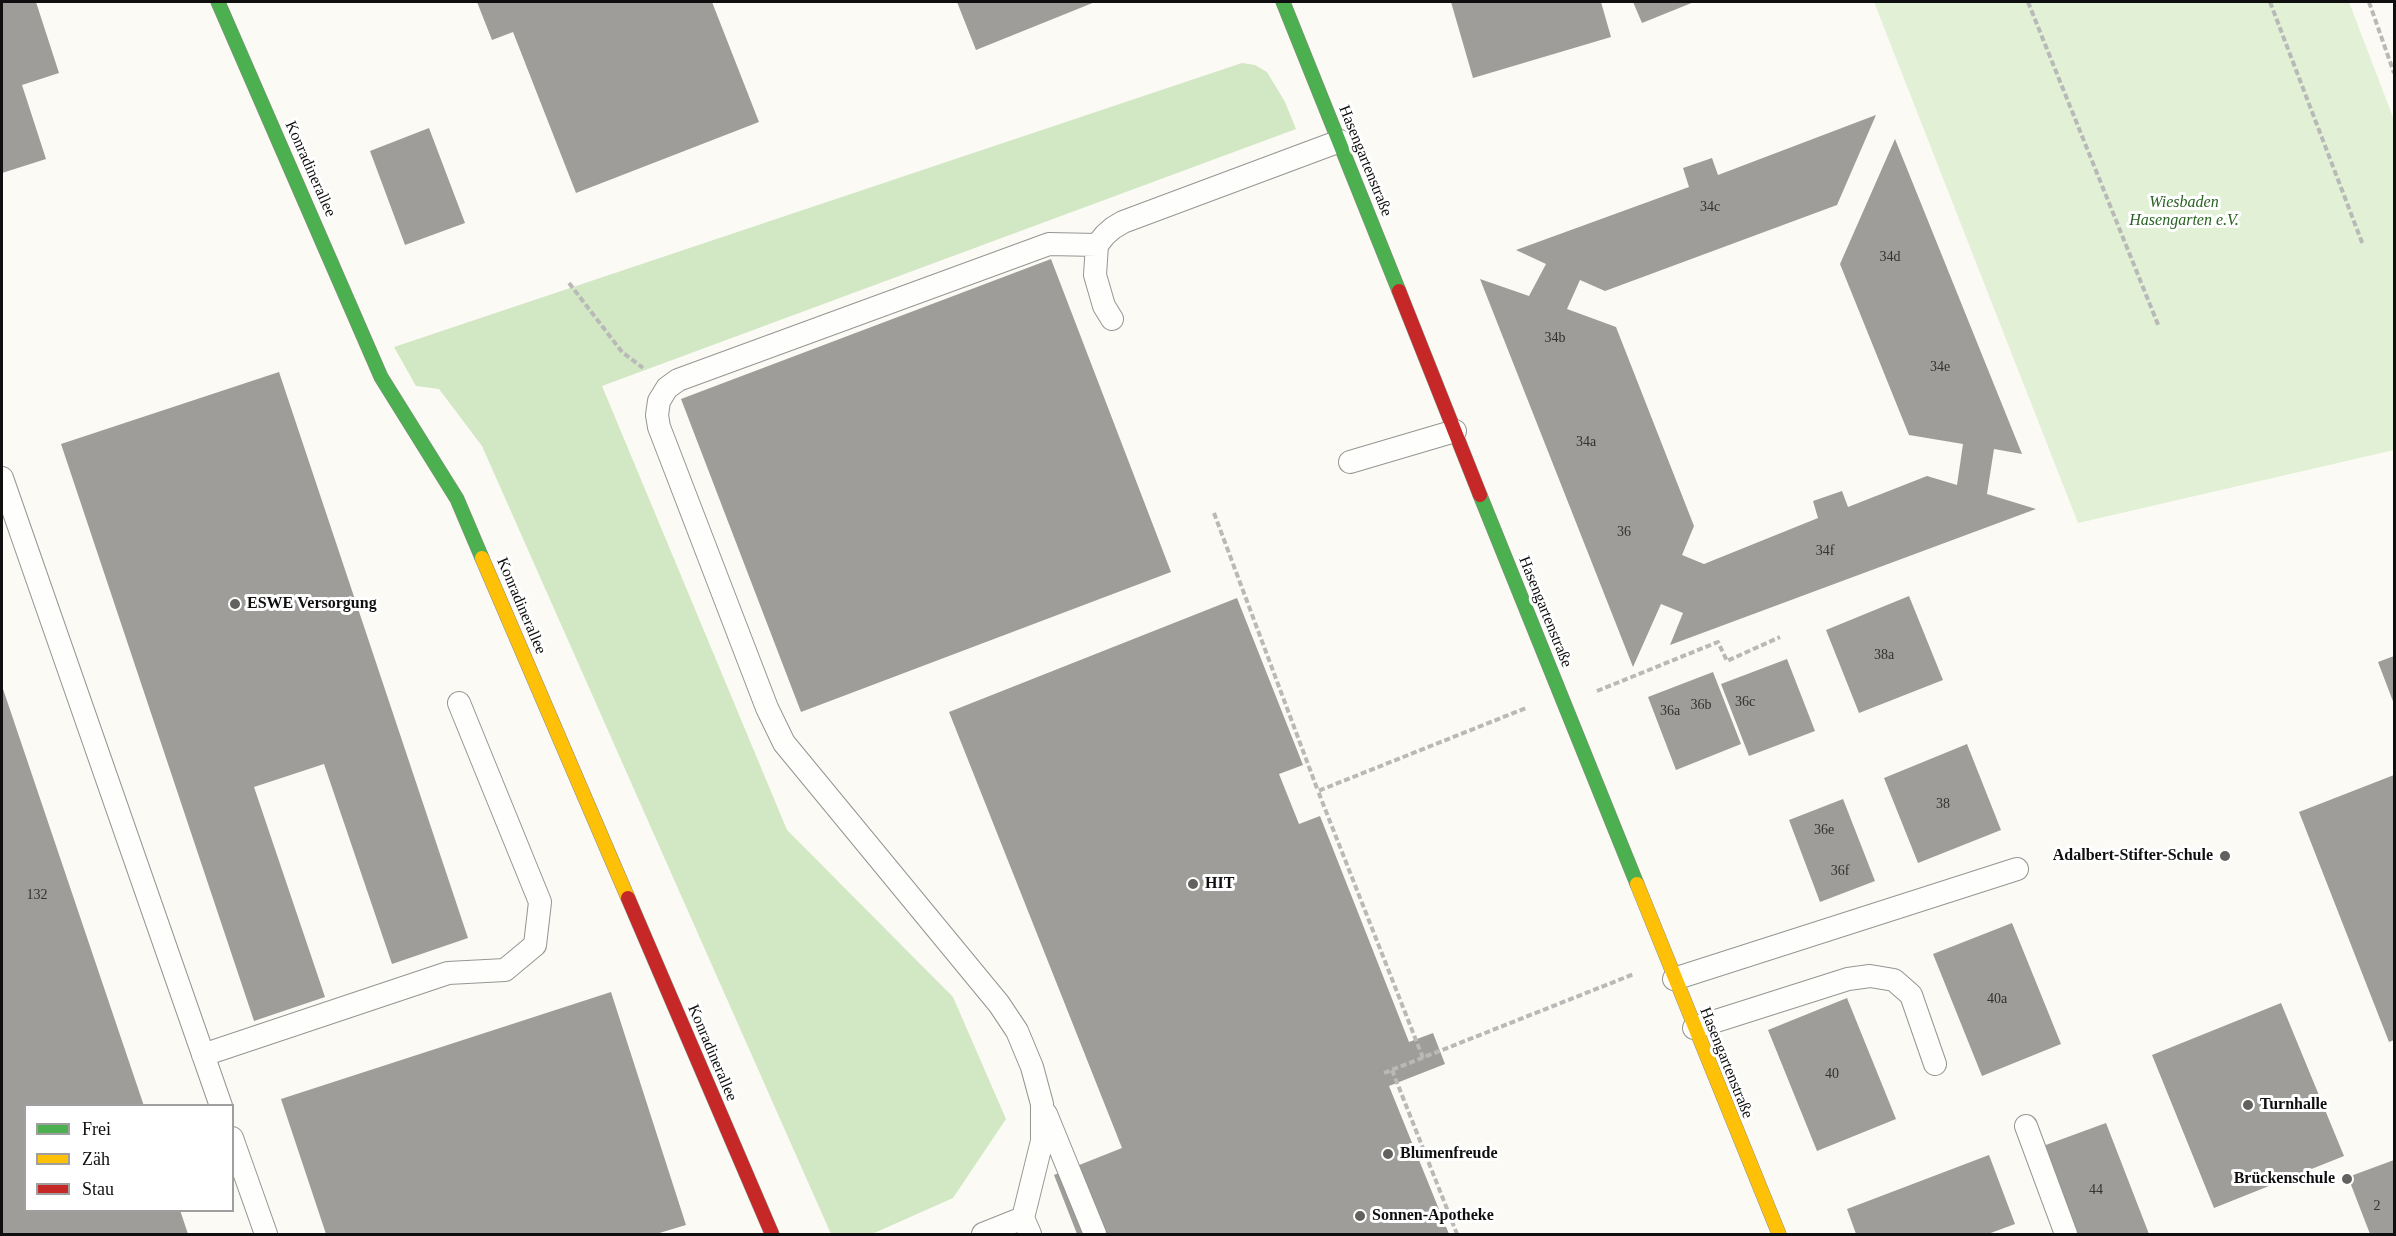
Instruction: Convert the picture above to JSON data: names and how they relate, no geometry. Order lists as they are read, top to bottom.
{
  "streets": {
    "street": ["Hasengartenstraße", "Konradinerallee"]
  },
  "parks": ["Wiesbaden Hasengarten e.V."],
  "places": [
    "ESWE Versorgung",
    "Adalbert-Stifter-Schule",
    "HIT",
    "Turnhalle",
    "Blumenfreude",
    "Brückenschule",
    "Sonnen-Apotheke"
  ],
  "house_numbers": [
    "34c",
    "34d",
    "34b",
    "34e",
    "34a",
    "36",
    "34f",
    "38a",
    "36c",
    "36b",
    "36a",
    "38",
    "36e",
    "36f",
    "132",
    "40a",
    "40",
    "44",
    "2"
  ],
  "legend": ["Frei", "Zäh", "Stau"]
}
